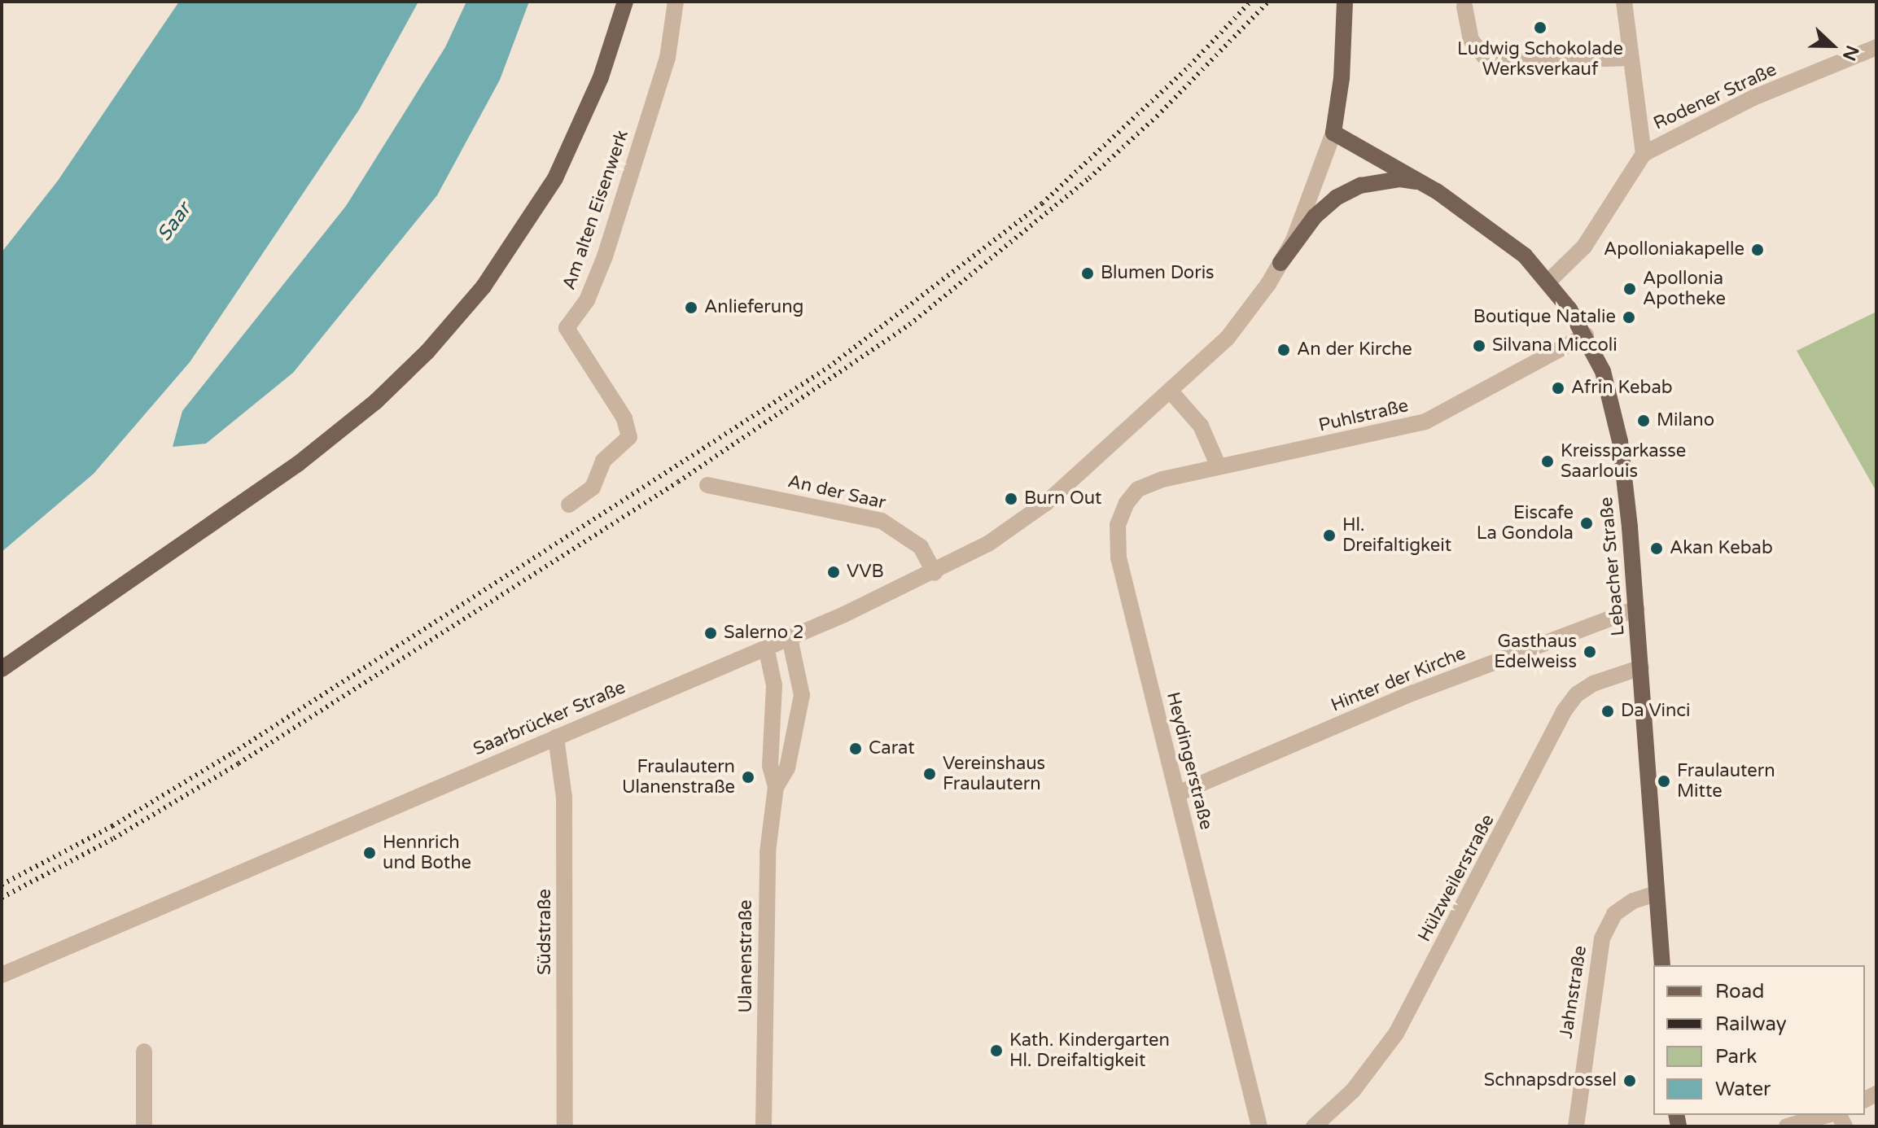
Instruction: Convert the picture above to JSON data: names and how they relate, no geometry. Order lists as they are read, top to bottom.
{
  "streets": {
    "main road": ["Lebacher Straße"],
    "street": [
      "Rodener Straße",
      "Am alten Eisenwerk",
      "Puhlstraße",
      "An der Saar",
      "Hinter der Kirche",
      "Saarbrücker Straße",
      "Heydingerstraße",
      "Hülzweilerstraße",
      "Südstraße",
      "Ulanenstraße",
      "Jahnstraße"
    ]
  },
  "crossings": [
    ["Puhlstraße", "Lebacher Straße"],
    ["Puhlstraße", "Heydingerstraße"],
    ["An der Saar", "Saarbrücker Straße"],
    ["Lebacher Straße", "Hinter der Kirche"],
    ["Lebacher Straße", "Saarbrücker Straße"],
    ["Lebacher Straße", "Hülzweilerstraße"],
    ["Lebacher Straße", "Jahnstraße"],
    ["Hinter der Kirche", "Heydingerstraße"],
    ["Saarbrücker Straße", "Südstraße"],
    ["Saarbrücker Straße", "Ulanenstraße"]
  ],
  "water": ["Saar"],
  "places": [
    "Ludwig Schokolade Werksverkauf",
    "Apolloniakapelle",
    "Blumen Doris",
    "Apollonia Apotheke",
    "Anlieferung",
    "Boutique Natalie",
    "Silvana Miccoli",
    "An der Kirche",
    "Afrin Kebab",
    "Milano",
    "Kreissparkasse Saarlouis",
    "Burn Out",
    "Eiscafe La Gondola",
    "Hl. Dreifaltigkeit",
    "Akan Kebab",
    "VVB",
    "Salerno 2",
    "Gasthaus Edelweiss",
    "Da Vinci",
    "Carat",
    "Vereinshaus Fraulautern",
    "Fraulautern Ulanenstraße",
    "Fraulautern Mitte",
    "Hennrich und Bothe",
    "Kath. Kindergarten Hl. Dreifaltigkeit",
    "Schnapsdrossel"
  ],
  "legend": [
    "Road",
    "Railway",
    "Park",
    "Water"
  ],
  "north": "right"
}
